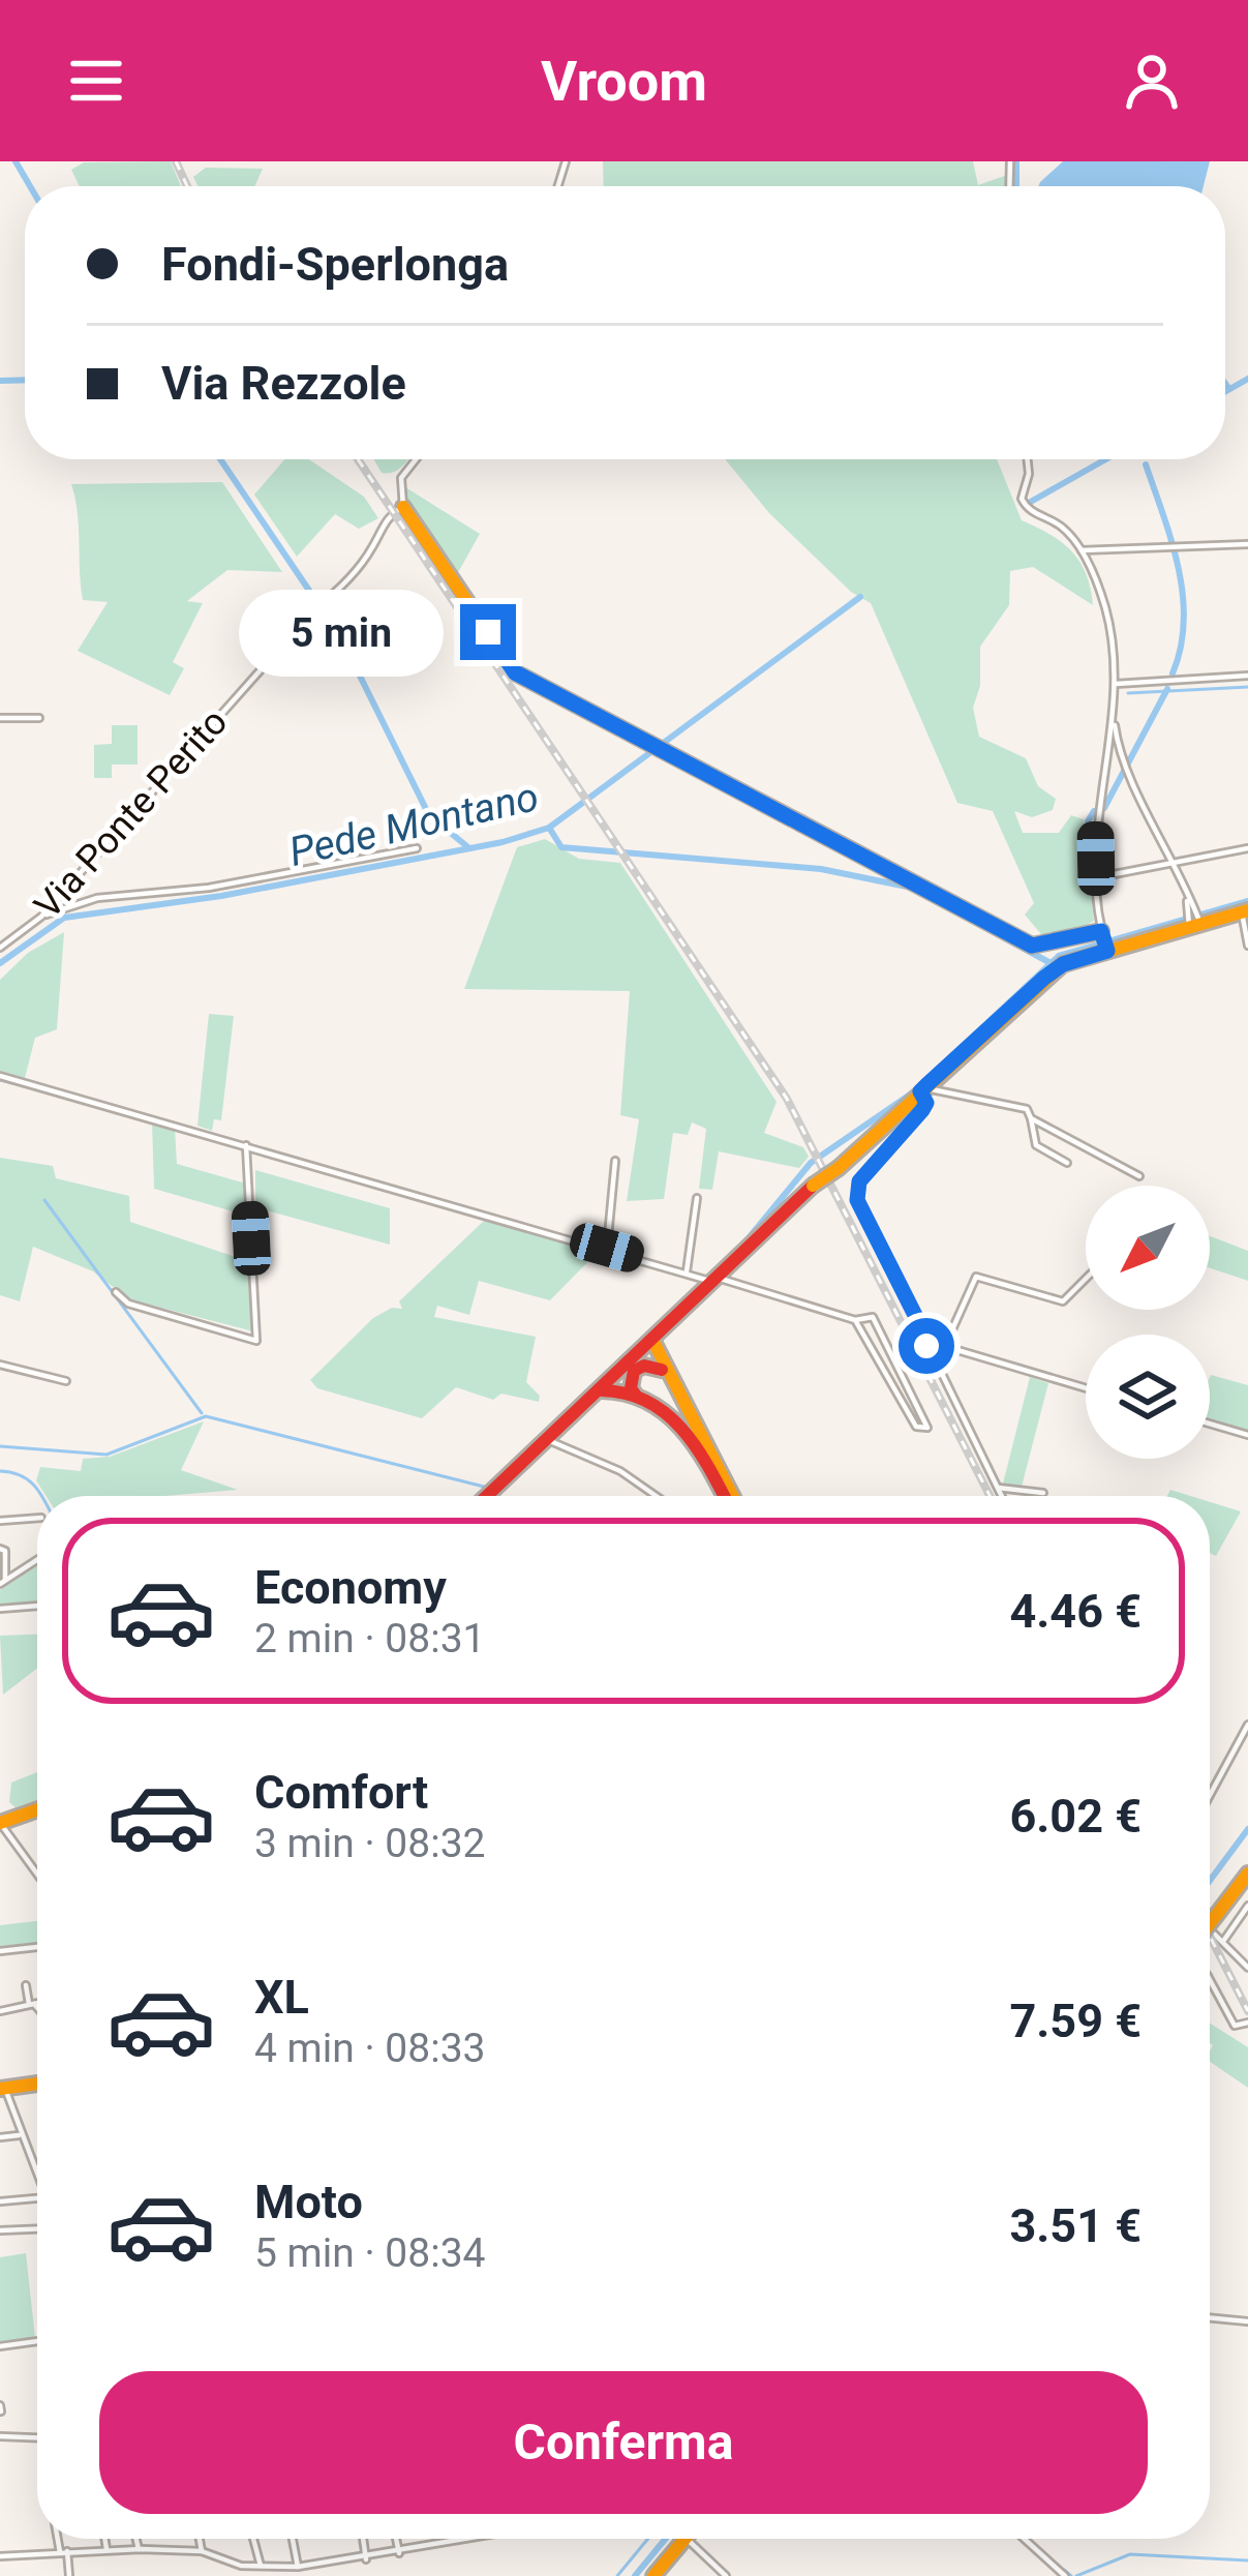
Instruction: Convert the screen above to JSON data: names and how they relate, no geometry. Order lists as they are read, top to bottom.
{
  "streets": {
    "street": ["Via Ponte Perito"]
  },
  "water": ["Pede Montano"],
  "north": "bottom left",
  "page": {
    "header": "Vroom",
    "banner": ["Fondi-Sperlonga", "Via Rezzole"],
    "bubble": "5 min",
    "list": [
      {
        "name": "Economy",
        "note": "2 min · 08:31",
        "value": "4.46 €"
      },
      {
        "name": "Comfort",
        "note": "3 min · 08:32",
        "value": "6.02 €"
      },
      {
        "name": "XL",
        "note": "4 min · 08:33",
        "value": "7.59 €"
      },
      {
        "name": "Moto",
        "note": "5 min · 08:34",
        "value": "3.51 €"
      }
    ],
    "buttons": "Conferma"
  }
}
